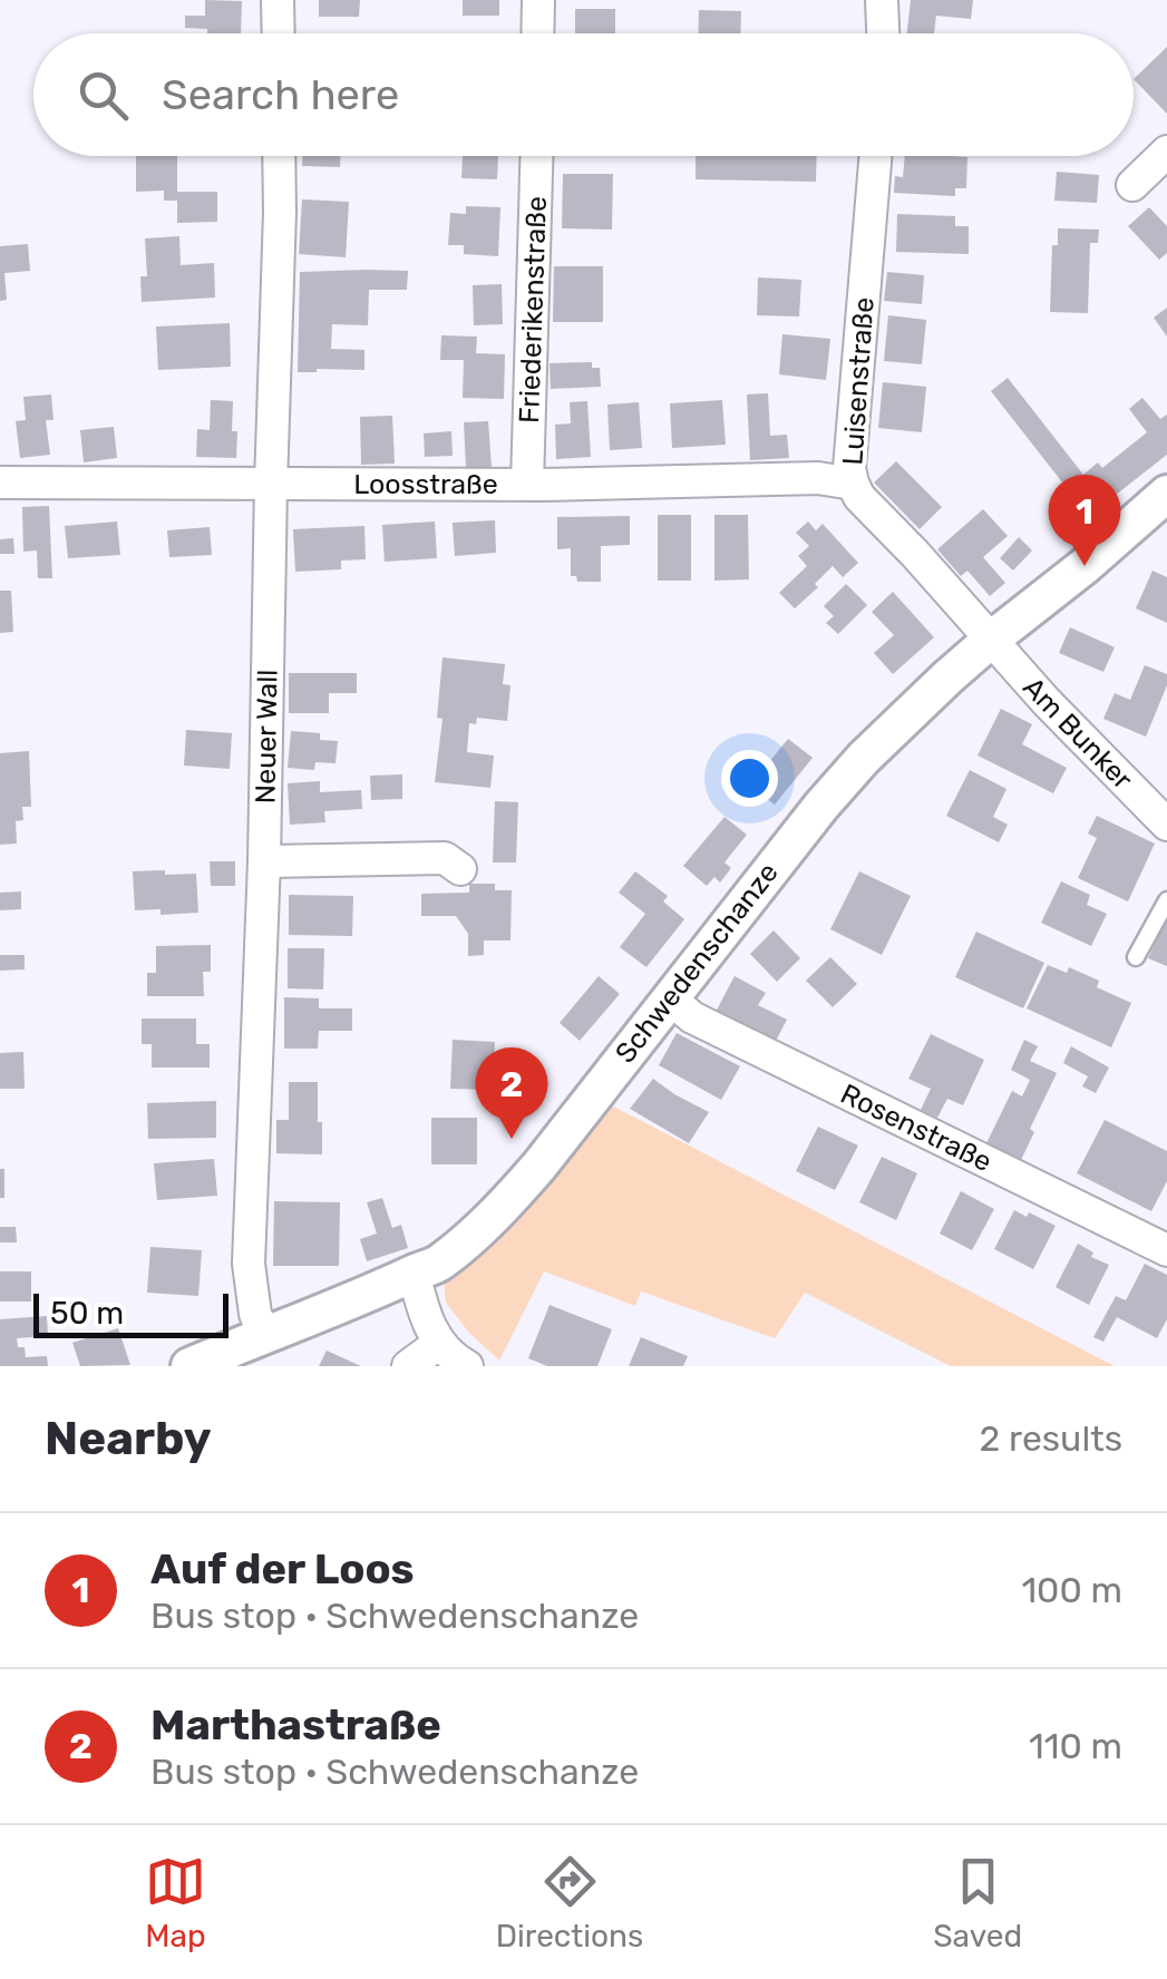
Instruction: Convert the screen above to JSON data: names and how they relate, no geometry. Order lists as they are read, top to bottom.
{
  "streets": {
    "street": [
      "Friederikenstraße",
      "Luisenstraße",
      "Loosstraße",
      "Am Bunker",
      "Neuer Wall",
      "Schwedenschanze",
      "Rosenstraße"
    ]
  },
  "crossings": [
    ["Friederikenstraße", "Loosstraße"],
    ["Luisenstraße", "Loosstraße"],
    ["Luisenstraße", "Am Bunker"],
    ["Luisenstraße", "Schwedenschanze"],
    ["Loosstraße", "Neuer Wall"],
    ["Am Bunker", "Schwedenschanze"],
    ["Neuer Wall", "Schwedenschanze"],
    ["Schwedenschanze", "Rosenstraße"]
  ],
  "scale_bar": "50 m",
  "page": {
    "search": "Search here",
    "pins": ["1", "2"],
    "scale": "50 m",
    "heading": ["Nearby", "2 results"],
    "list": [
      {
        "mark": "1",
        "name": "Auf der Loos",
        "note": "Bus stop · Schwedenschanze",
        "value": "100 m"
      },
      {
        "mark": "2",
        "name": "Marthastraße",
        "note": "Bus stop · Schwedenschanze",
        "value": "110 m"
      }
    ],
    "nav": ["Map", "Directions", "Saved"]
  }
}
